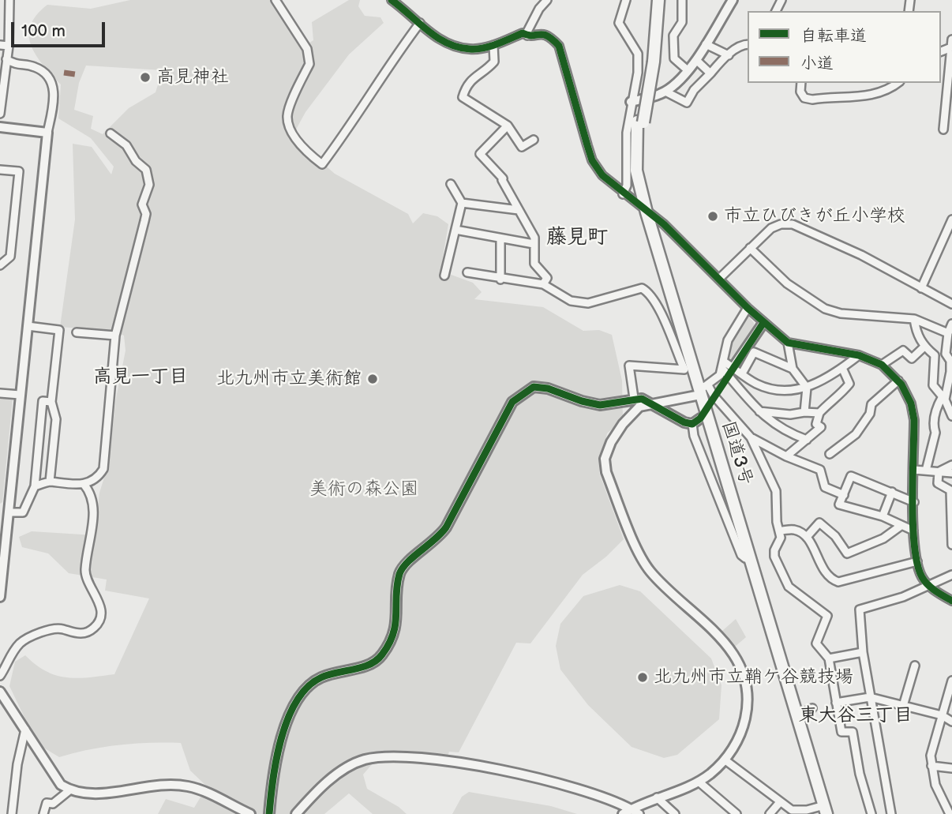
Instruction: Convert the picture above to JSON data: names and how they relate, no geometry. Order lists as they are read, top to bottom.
{
  "streets": {
    "highway": ["国道3号"]
  },
  "districts": ["藤見町", "高見一丁目", "東大谷三丁目"],
  "parks": ["美術の森公園"],
  "places": [
    "高見神社",
    "市立ひびきが丘小学校",
    "北九州市立美術館",
    "北九州市立鞘ケ谷競技場"
  ],
  "legend": ["自転車道", "小道"],
  "scale_bar": "100 m"
}
